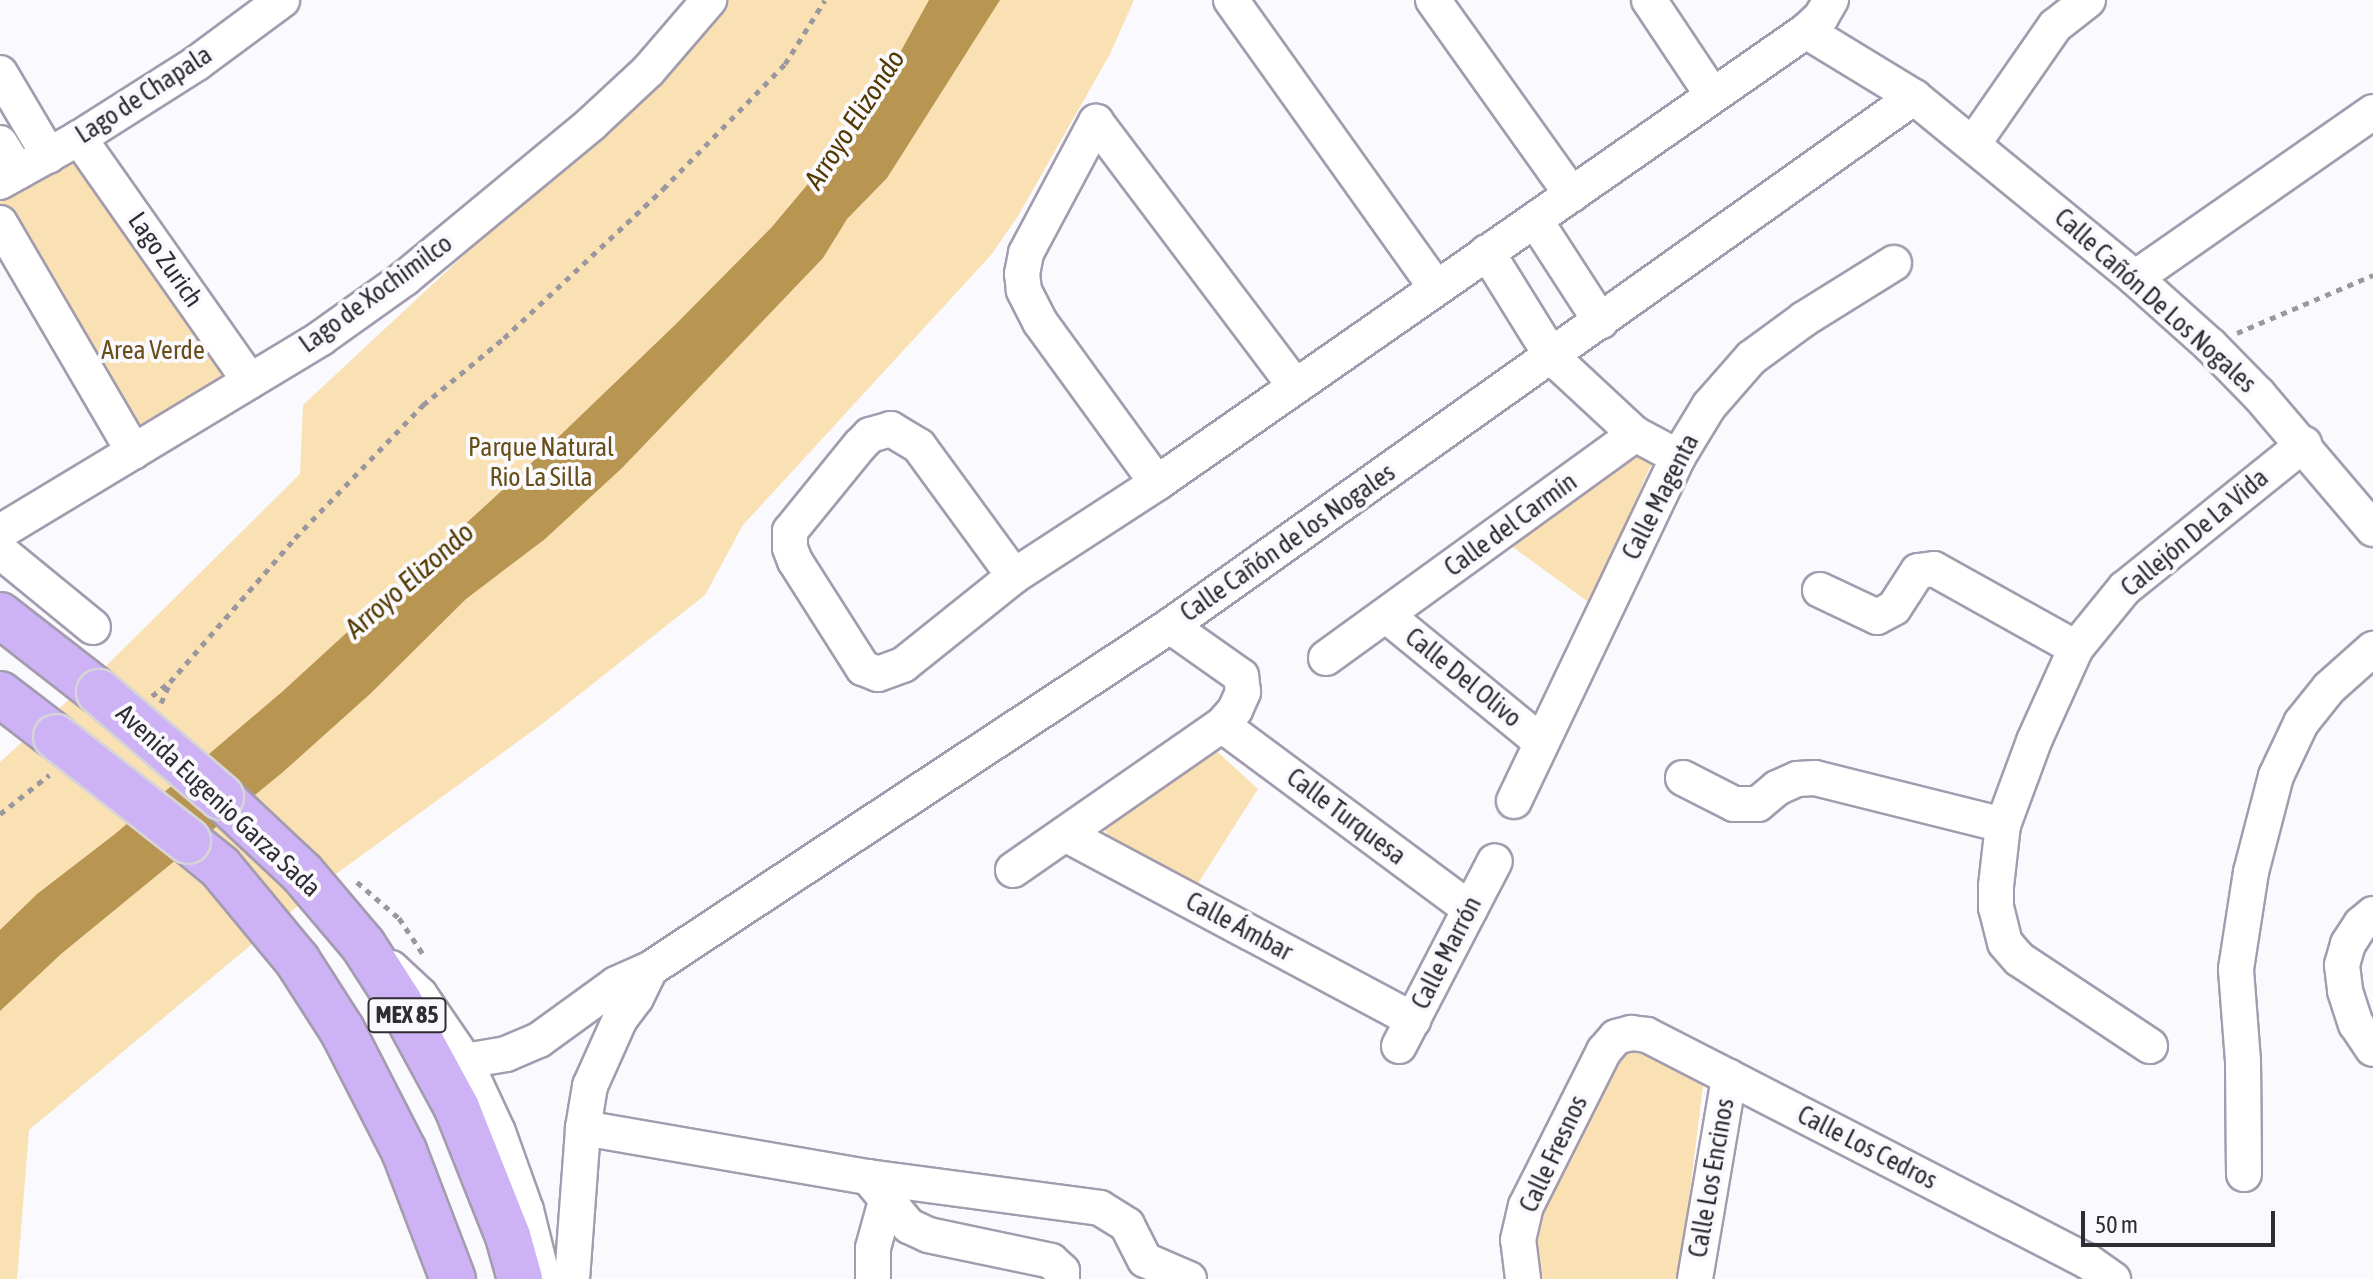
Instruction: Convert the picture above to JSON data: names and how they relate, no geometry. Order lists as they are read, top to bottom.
{
  "streets": {
    "highway": ["Avenida Eugenio Garza Sada", "MEX 85"],
    "street": [
      "Lago de Chapala",
      "Lago Zurich",
      "Lago de Xochimilco",
      "Calle Cañón De Los Nogales",
      "Calle Magenta",
      "Calle del Carmín",
      "Callejón De La Vida",
      "Calle Cañón de los Nogales",
      "Calle Del Olivo",
      "Calle Turquesa",
      "Calle Ámbar",
      "Calle Marrón",
      "Calle Los Cedros",
      "Calle Fresnos",
      "Calle Los Encinos"
    ]
  },
  "crossings": [
    ["Lago de Chapala", "Lago Zurich"],
    ["Lago Zurich", "Lago de Xochimilco"],
    ["Calle Cañón De Los Nogales", "Callejón De La Vida"],
    ["Calle Cañón De Los Nogales", "Calle Cañón de los Nogales"],
    ["Calle Magenta", "Calle Del Olivo"],
    ["Calle del Carmín", "Calle Del Olivo"],
    ["Calle Turquesa", "Calle Marrón"],
    ["Calle Ámbar", "Calle Marrón"],
    ["Calle Los Cedros", "Calle Fresnos"],
    ["Calle Los Cedros", "Calle Los Encinos"]
  ],
  "water": ["Arroyo Elizondo"],
  "parks": ["Area Verde", "Parque Natural Rio La Silla"],
  "scale_bar": "50 m"
}
